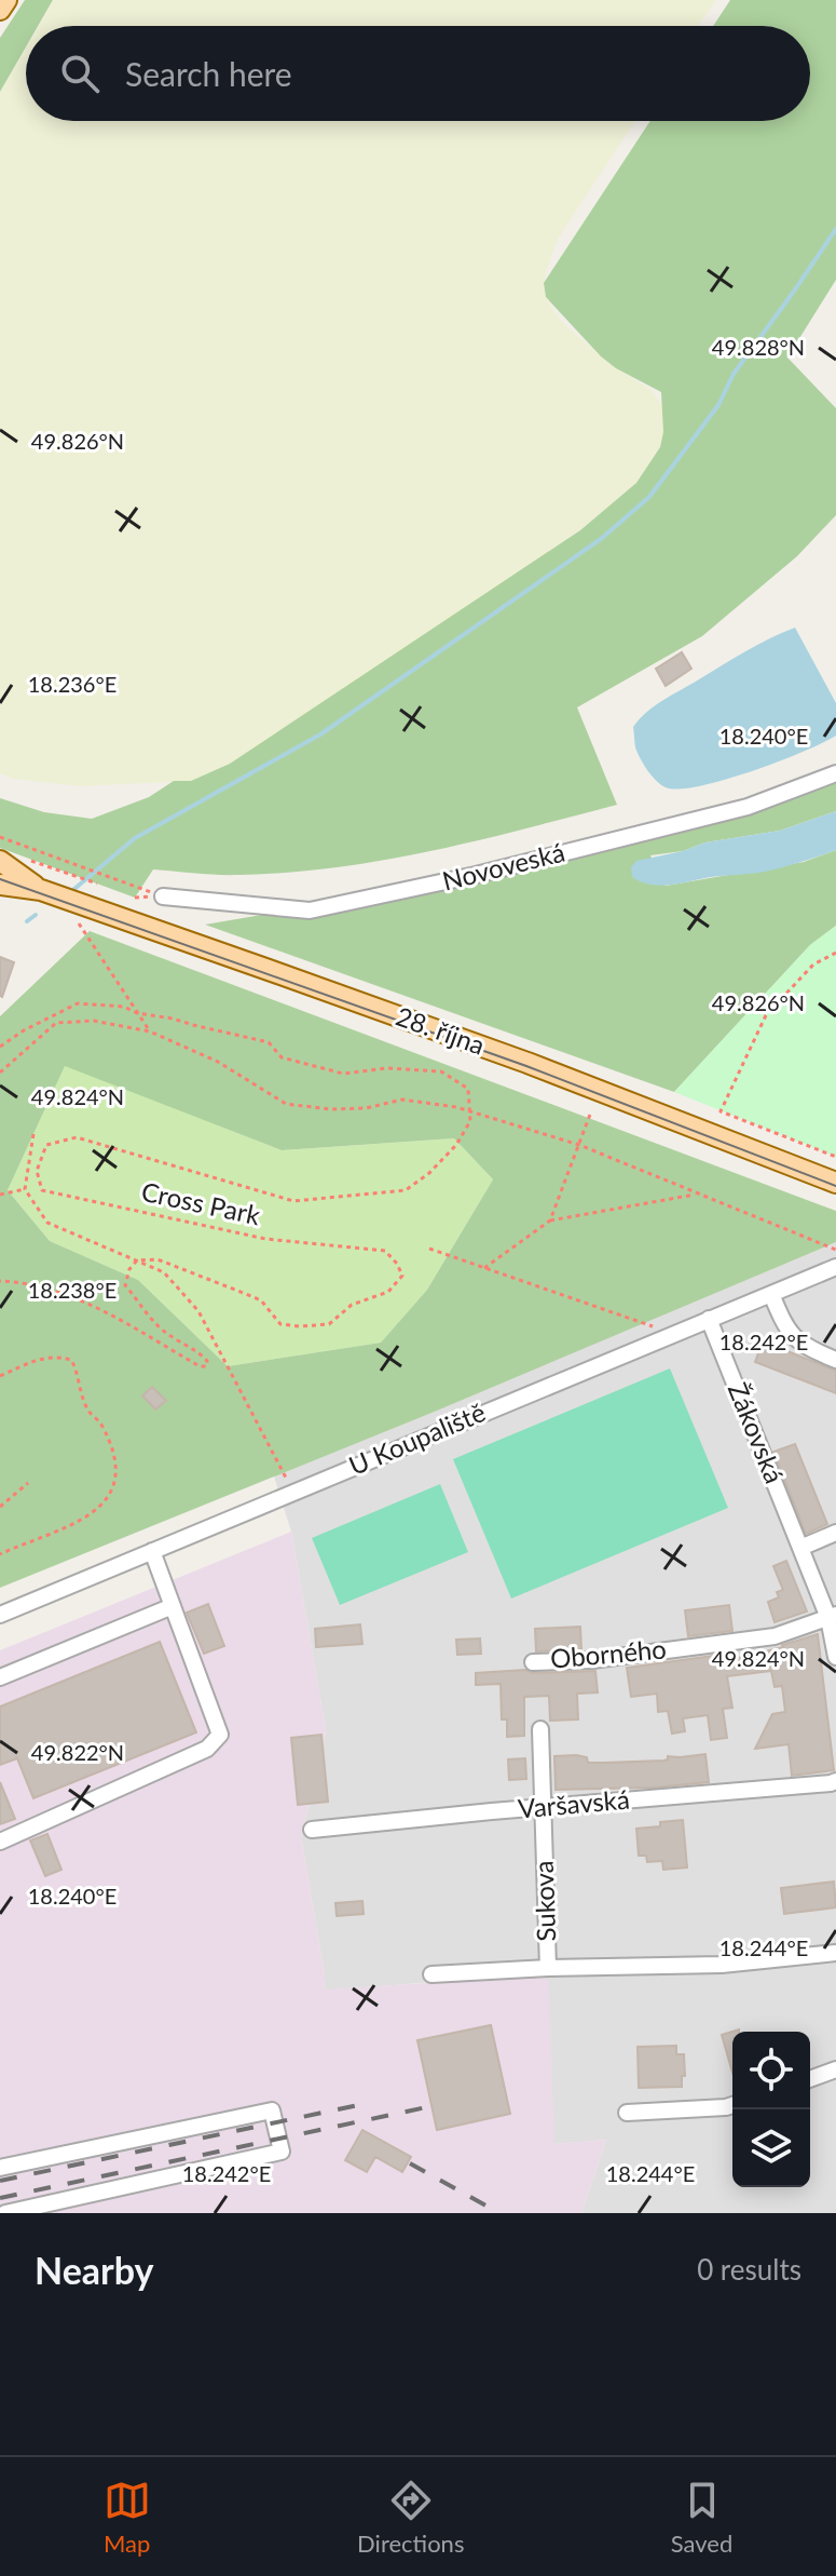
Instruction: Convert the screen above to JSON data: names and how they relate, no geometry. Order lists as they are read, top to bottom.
{
  "streets": {
    "main road": ["28. října"],
    "street": [
      "Novoveská",
      "Žákovská",
      "U Koupaliště",
      "Oborného",
      "Varšavská",
      "Sukova"
    ],
    "path": ["Cross Park"]
  },
  "crossings": [
    ["Žákovská", "U Koupaliště"],
    ["Žákovská", "Oborného"],
    ["Varšavská", "Sukova"]
  ],
  "page": {
    "search": "Search here",
    "heading": ["Nearby", "0 results"],
    "nav": ["Map", "Directions", "Saved"]
  },
  "coordinates": [
    "49.828°N",
    "49.826°N",
    "18.236°E",
    "18.240°E",
    "49.824°N",
    "18.238°E",
    "18.242°E",
    "49.822°N",
    "18.244°E"
  ]
}
